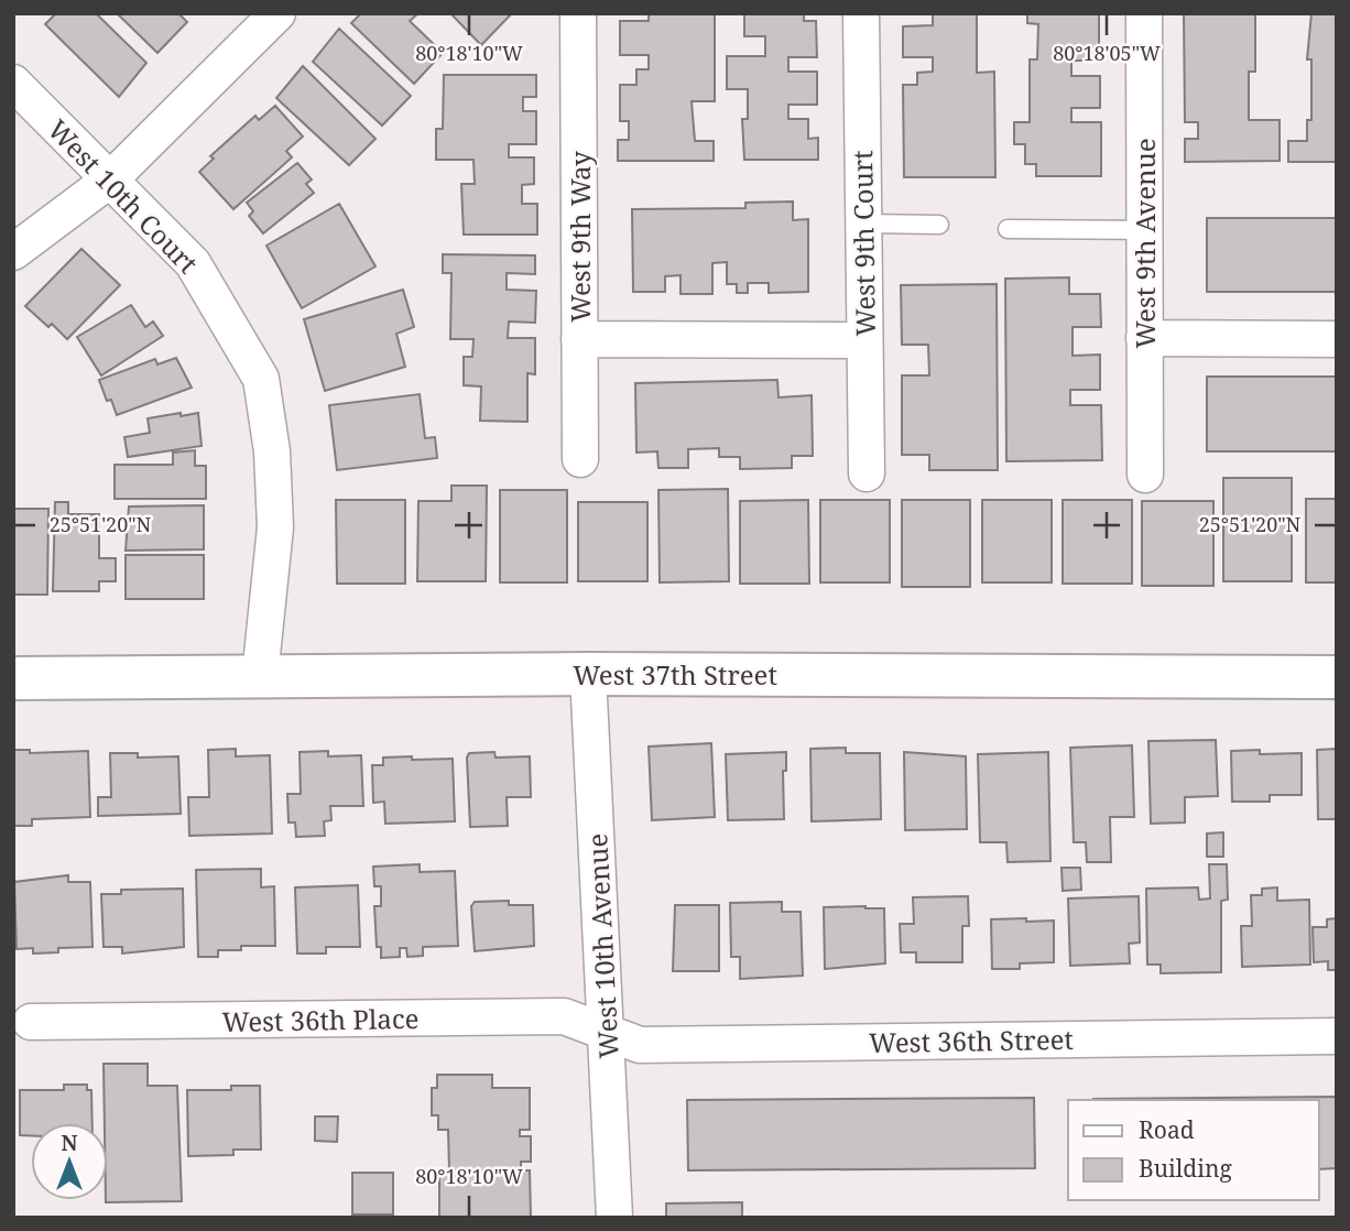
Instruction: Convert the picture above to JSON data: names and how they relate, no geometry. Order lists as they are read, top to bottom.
{
  "streets": {
    "street": [
      "West 10th Court",
      "West 9th Way",
      "West 9th Court",
      "West 9th Avenue",
      "West 37th Street",
      "West 10th Avenue",
      "West 36th Place",
      "West 36th Street"
    ]
  },
  "crossings": [
    ["West 10th Court", "West 37th Street"],
    ["West 37th Street", "West 10th Avenue"],
    ["West 10th Avenue", "West 36th Place"],
    ["West 10th Avenue", "West 36th Street"],
    ["West 36th Place", "West 36th Street"]
  ],
  "legend": ["Road", "Building"],
  "north": "top",
  "coordinates": ["80°18'10\"W", "80°18'05\"W", "25°51'20\"N"]
}
